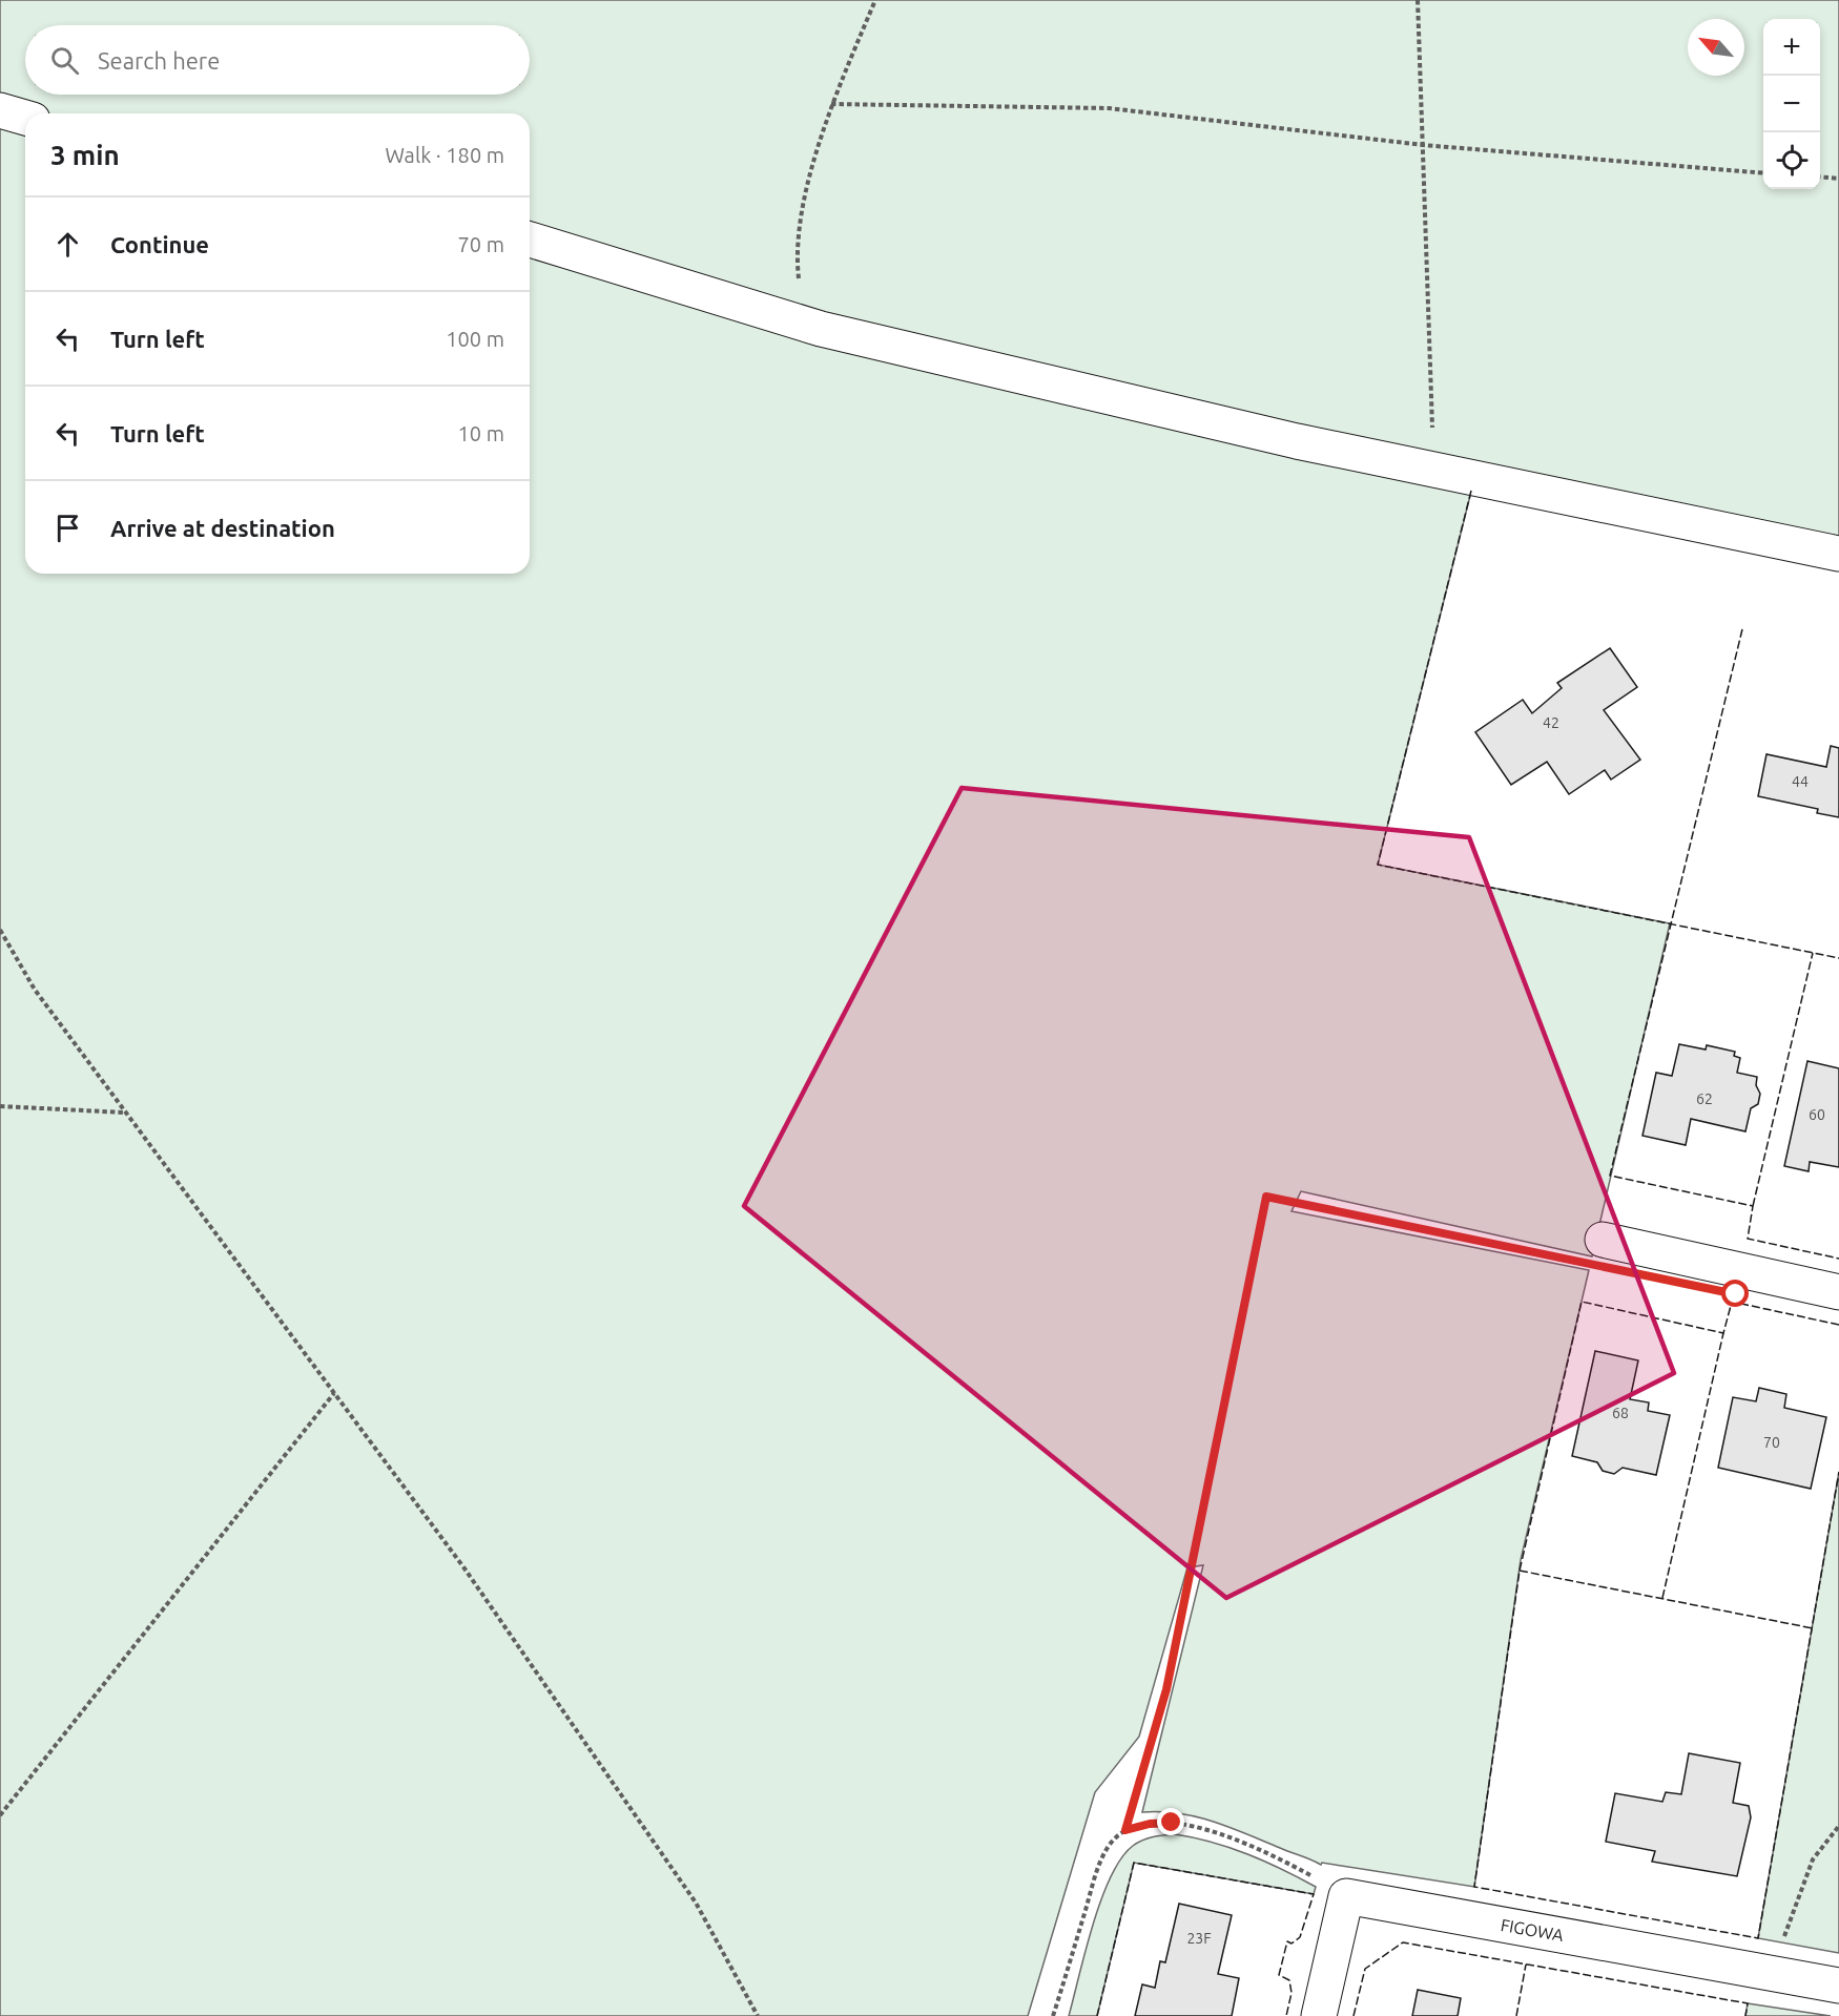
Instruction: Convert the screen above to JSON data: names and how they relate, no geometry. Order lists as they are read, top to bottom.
{
  "streets": {
    "street": ["FIGOWA"]
  },
  "house_numbers": [
    "42",
    "44",
    "62",
    "60",
    "68",
    "70",
    "23F"
  ],
  "north": "top left",
  "page": {
    "map_buttons": ["+", "−"],
    "search": "Search here",
    "heading": ["3 min", "Walk · 180 m"],
    "list": [
      ["Continue", "70 m"],
      ["Turn left", "100 m"],
      ["Turn left", "10 m"],
      "Arrive at destination"
    ]
  }
}
